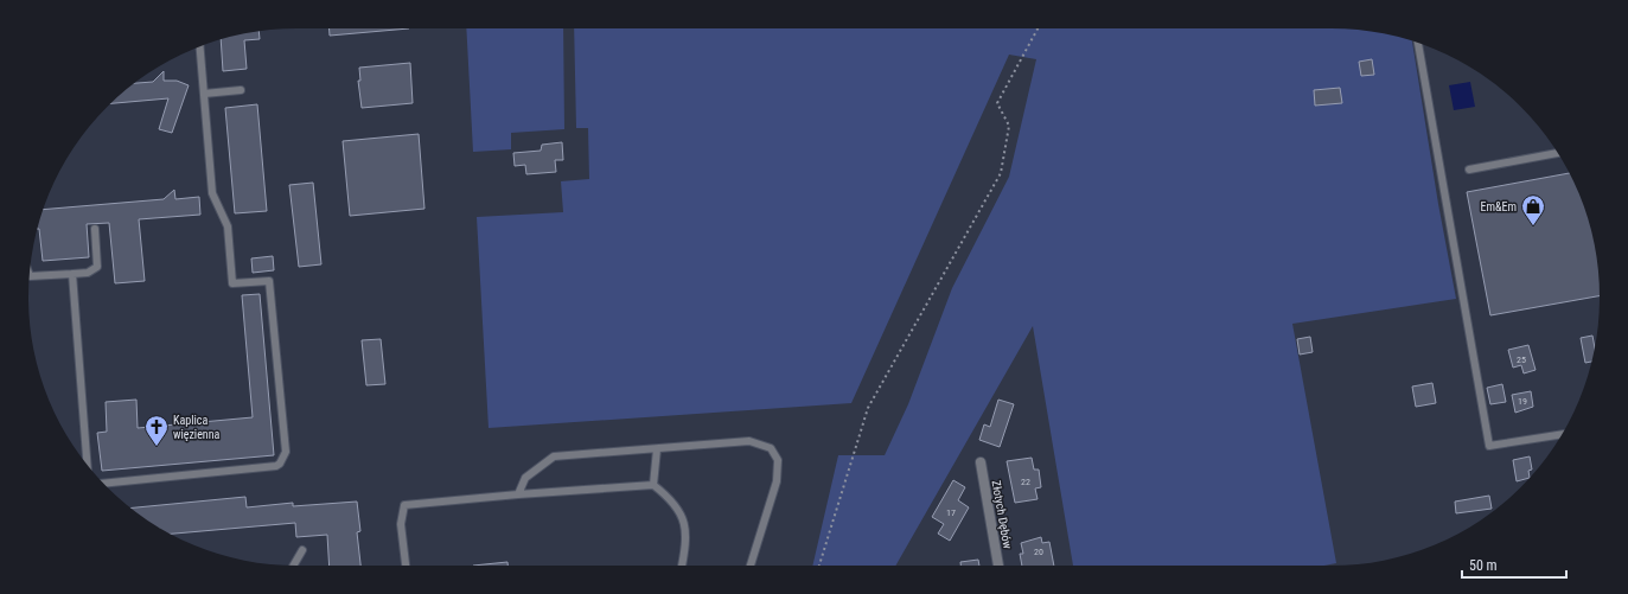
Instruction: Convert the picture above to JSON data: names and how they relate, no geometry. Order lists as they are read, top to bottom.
{
  "streets": {
    "street": ["Złotych Dębów"]
  },
  "places": {
    "shop": ["Em&Em"],
    "church": ["Kaplica więzienna"]
  },
  "house_numbers": [
    "25",
    "19",
    "22",
    "17",
    "20"
  ],
  "scale_bar": "50 m"
}
